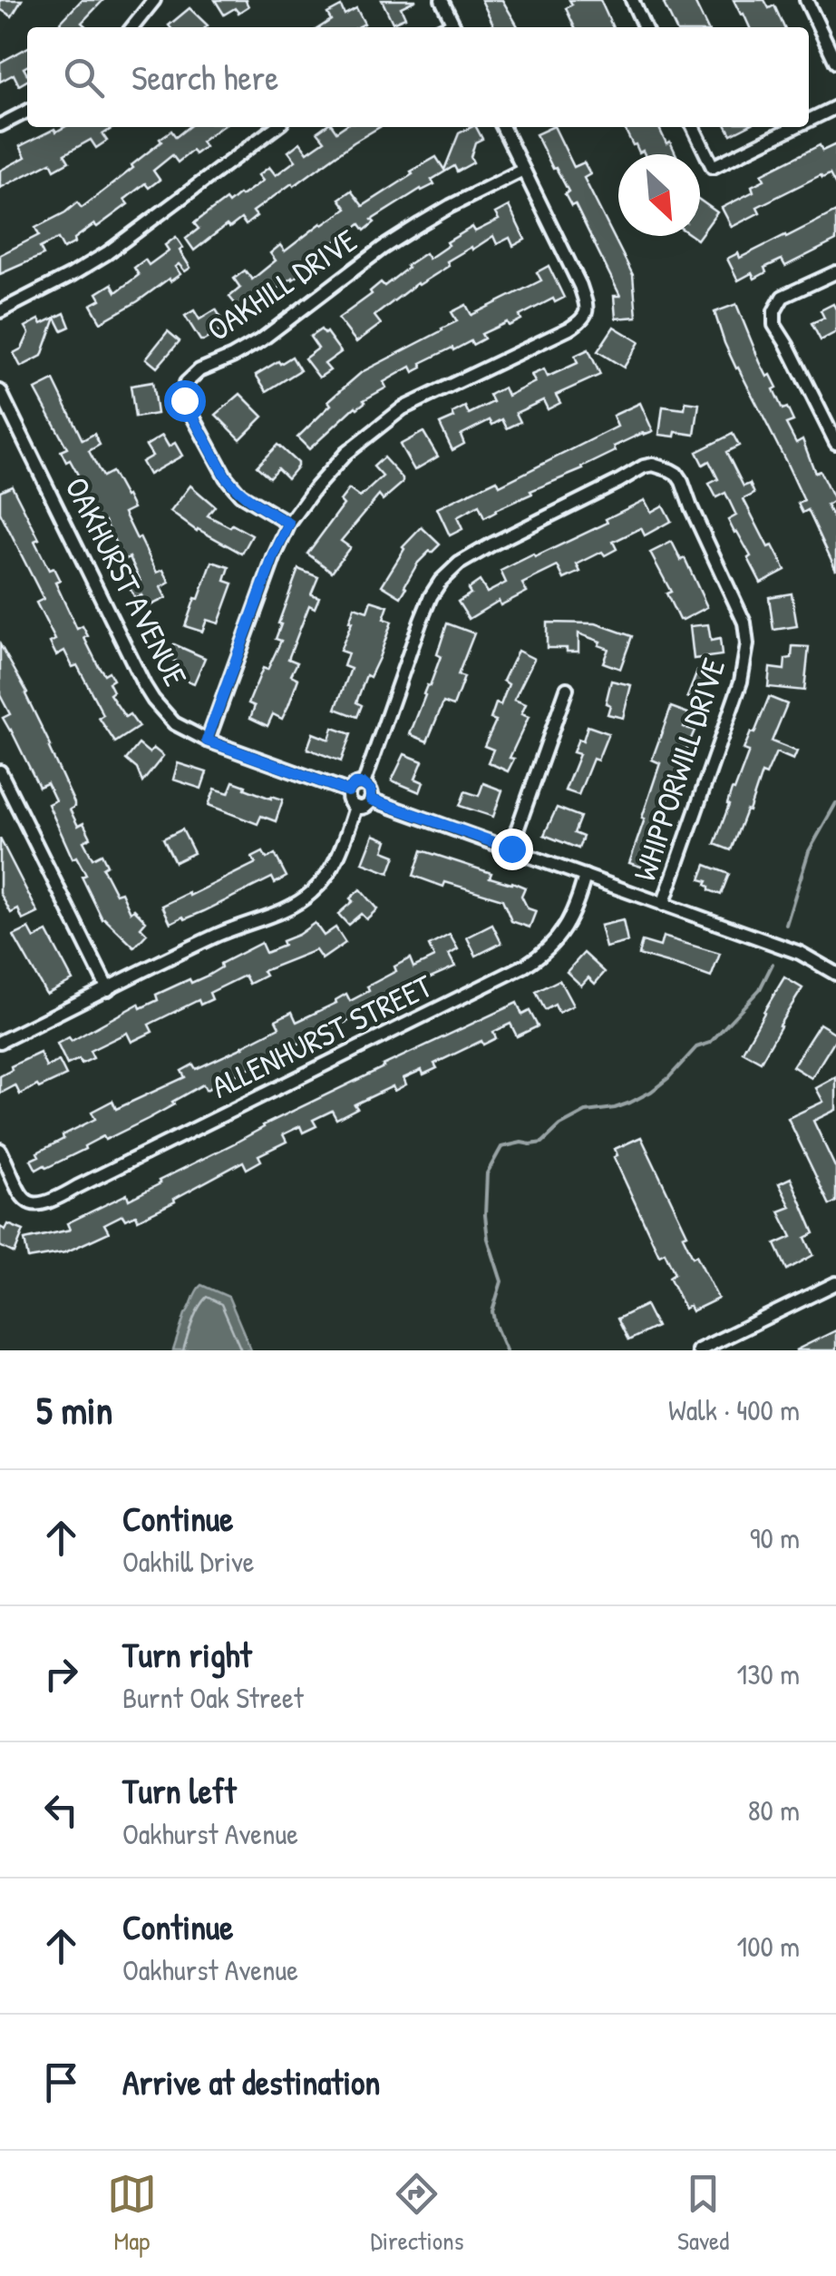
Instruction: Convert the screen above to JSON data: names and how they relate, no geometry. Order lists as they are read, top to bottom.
{
  "streets": {
    "street": [
      "OAKHILL DRIVE",
      "OAKHURST AVENUE",
      "WHIPPORWILL DRIVE",
      "ALLENHURST STREET"
    ]
  },
  "crossings": [
    ["OAKHURST AVENUE", "WHIPPORWILL DRIVE"]
  ],
  "north": "bottom right",
  "page": {
    "search": "Search here",
    "heading": ["5 min", "Walk · 400 m"],
    "list": [
      ["Continue", "Oakhill Drive", "90 m"],
      ["Turn right", "Burnt Oak Street", "130 m"],
      ["Turn left", "Oakhurst Avenue", "80 m"],
      ["Continue", "Oakhurst Avenue", "100 m"],
      "Arrive at destination"
    ],
    "nav": ["Map", "Directions", "Saved"]
  }
}
